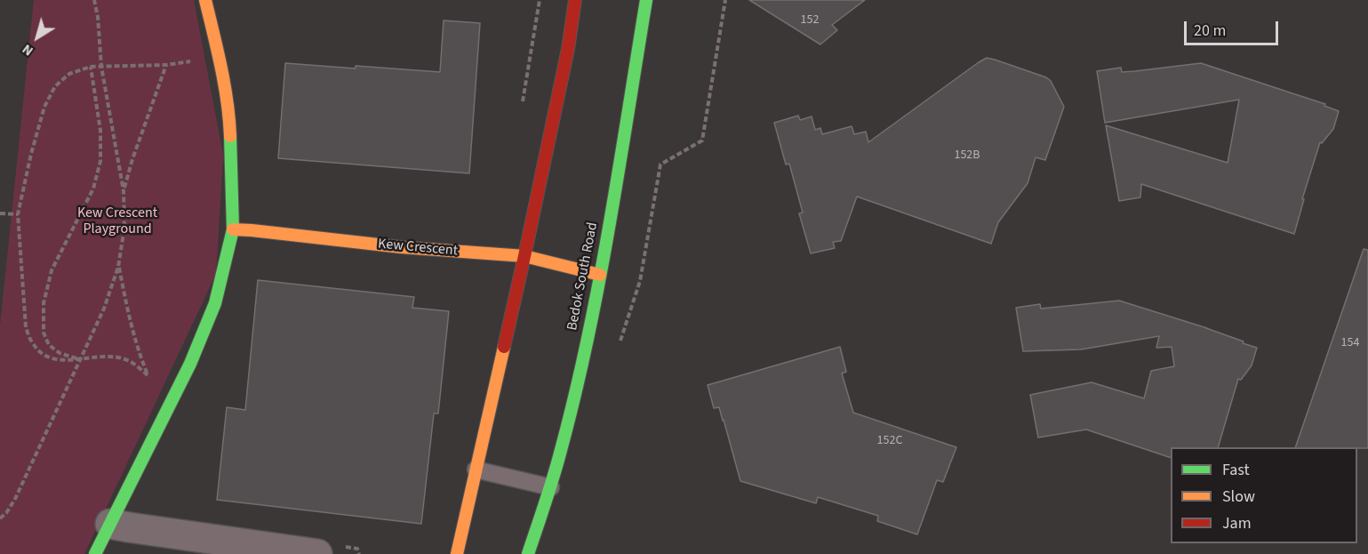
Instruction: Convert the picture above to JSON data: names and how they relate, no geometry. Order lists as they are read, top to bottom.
{
  "streets": {
    "main road": ["Kew Crescent", "Bedok South Road"]
  },
  "crossings": [
    ["Kew Crescent", "Bedok South Road"]
  ],
  "parks": ["Kew Crescent Playground"],
  "house_numbers": [
    "152",
    "152B",
    "154",
    "152C"
  ],
  "legend": ["Fast", "Slow", "Jam"],
  "scale_bar": "20 m",
  "north": "bottom left"
}
